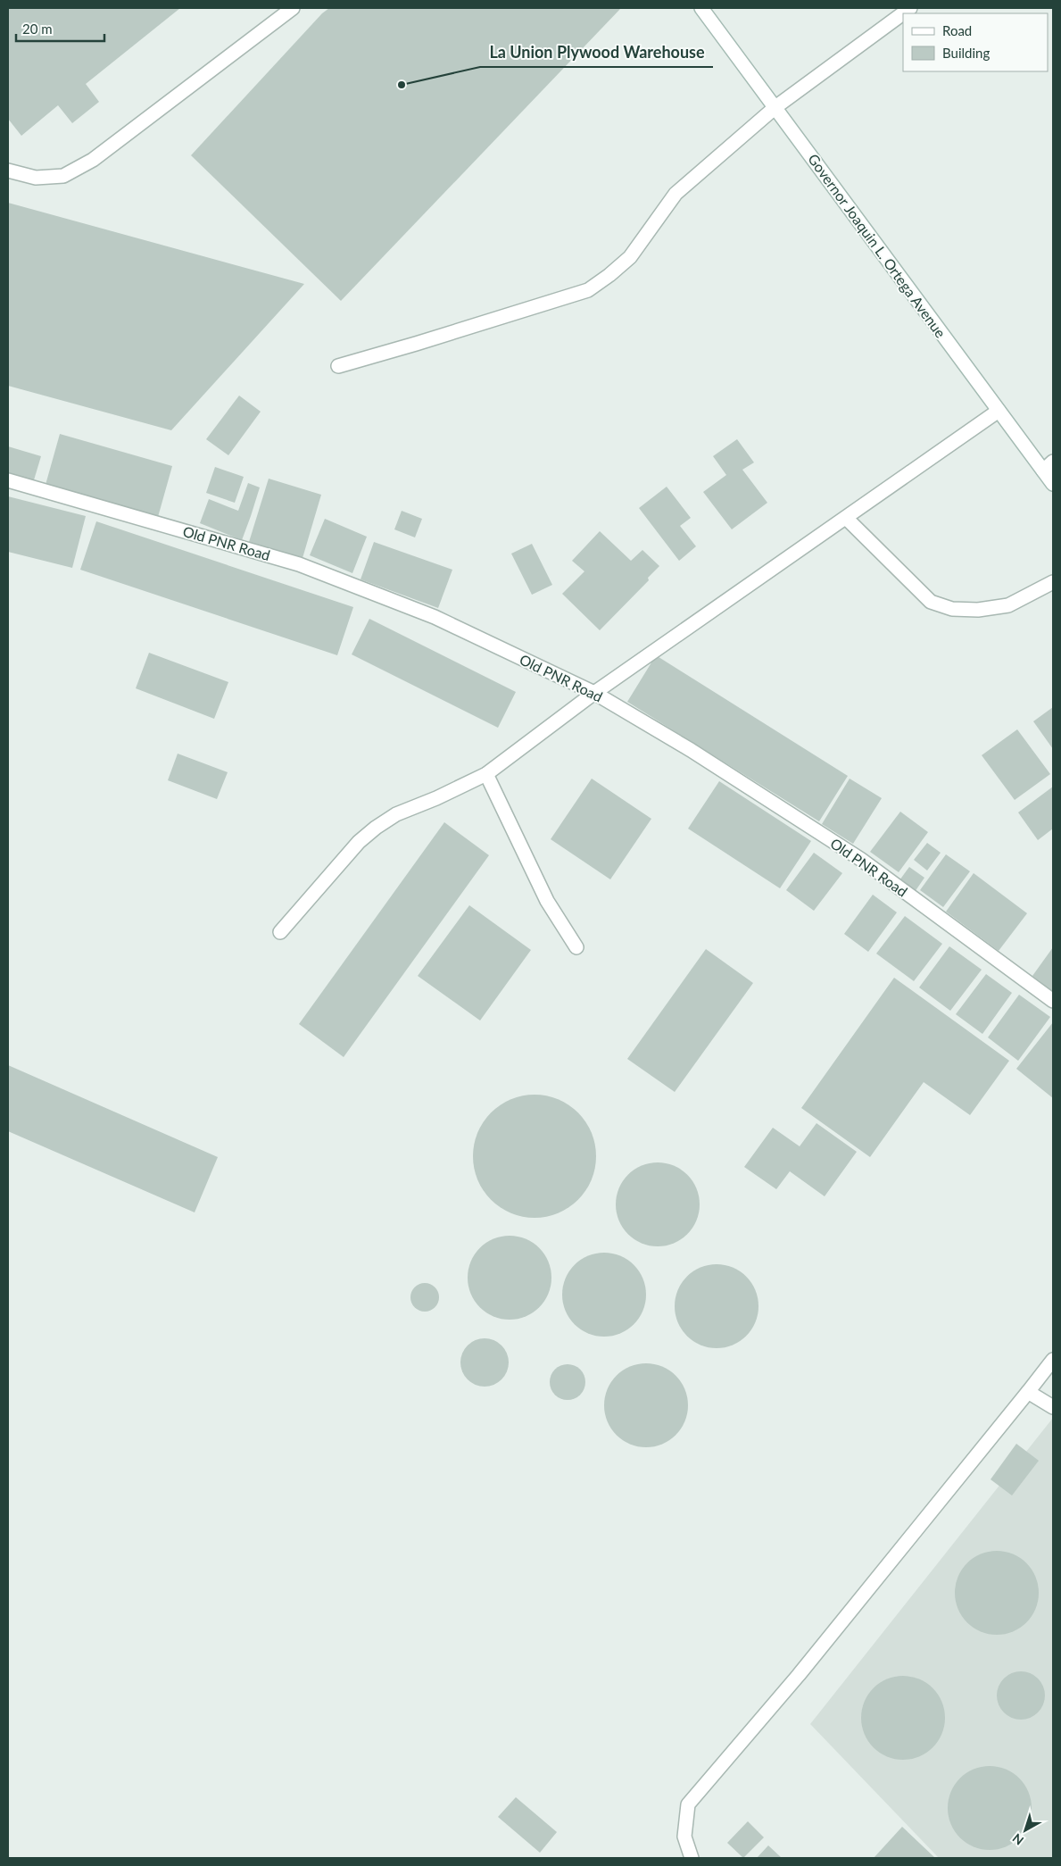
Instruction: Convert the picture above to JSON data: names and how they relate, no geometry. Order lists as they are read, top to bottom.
{
  "streets": {
    "street": ["Governor Joaquin L. Ortega Avenue", "Old PNR Road"]
  },
  "places": ["La Union Plywood Warehouse"],
  "legend": ["Road", "Building"],
  "scale_bar": "20 m",
  "north": "bottom left"
}
